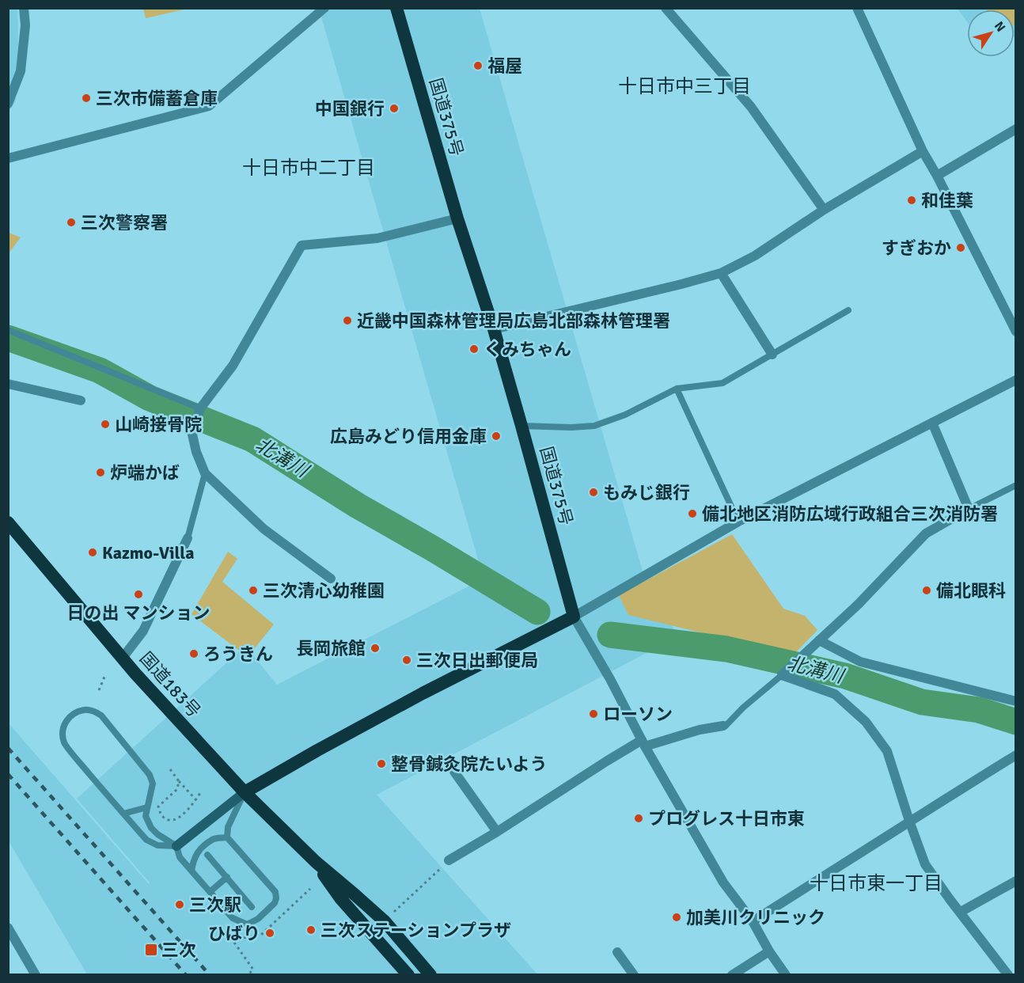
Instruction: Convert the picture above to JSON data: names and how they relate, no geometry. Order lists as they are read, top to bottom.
{
  "streets": {
    "highway": ["国道375号", "国道183号"]
  },
  "districts": ["十日市中三丁目", "十日市中二丁目", "十日市東一丁目"],
  "water": ["北溝川"],
  "places": {
    "other": [
      "福屋",
      "三次市備蓄倉庫",
      "中国銀行",
      "和佳葉",
      "三次警察署",
      "すぎおか",
      "近畿中国森林管理局広島北部森林管理署",
      "くみちゃん",
      "山崎接骨院",
      "広島みどり信用金庫",
      "炉端かば",
      "もみじ銀行",
      "備北地区消防広域行政組合三次消防署",
      "Kazmo-Villa",
      "三次清心幼稚園",
      "備北眼科",
      "日の出 マンション",
      "長岡旅館",
      "ろうきん",
      "三次日出郵便局",
      "ローソン",
      "整骨鍼灸院たいよう",
      "プログレス十日市東",
      "三次駅",
      "加美川クリニック",
      "三次ステーションプラザ",
      "ひばり"
    ],
    "transit": ["三次"]
  },
  "north": "top right"
}
